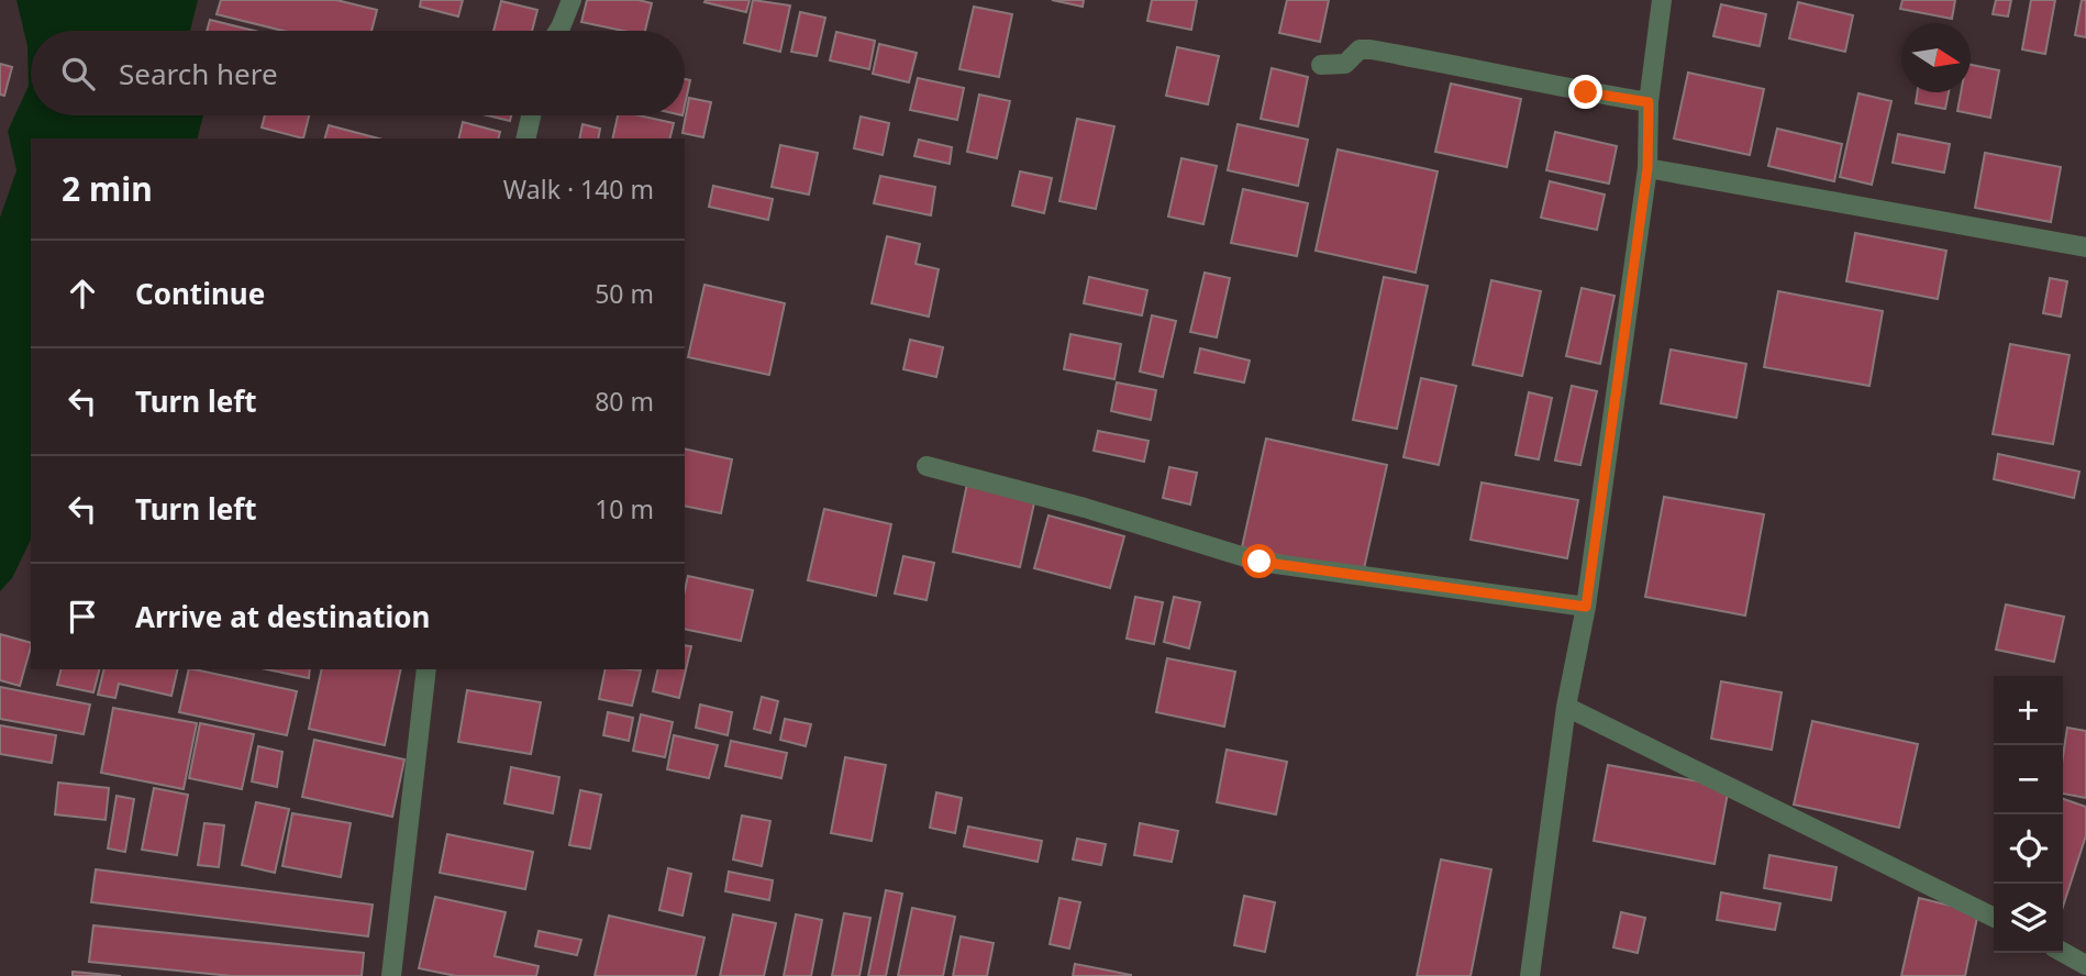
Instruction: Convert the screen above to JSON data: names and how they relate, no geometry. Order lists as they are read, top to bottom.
{
  "north": "right",
  "page": {
    "search": "Search here",
    "heading": ["2 min", "Walk · 140 m"],
    "list": [
      ["Continue", "50 m"],
      ["Turn left", "80 m"],
      ["Turn left", "10 m"],
      "Arrive at destination"
    ],
    "map_buttons": ["+", "−"]
  }
}
